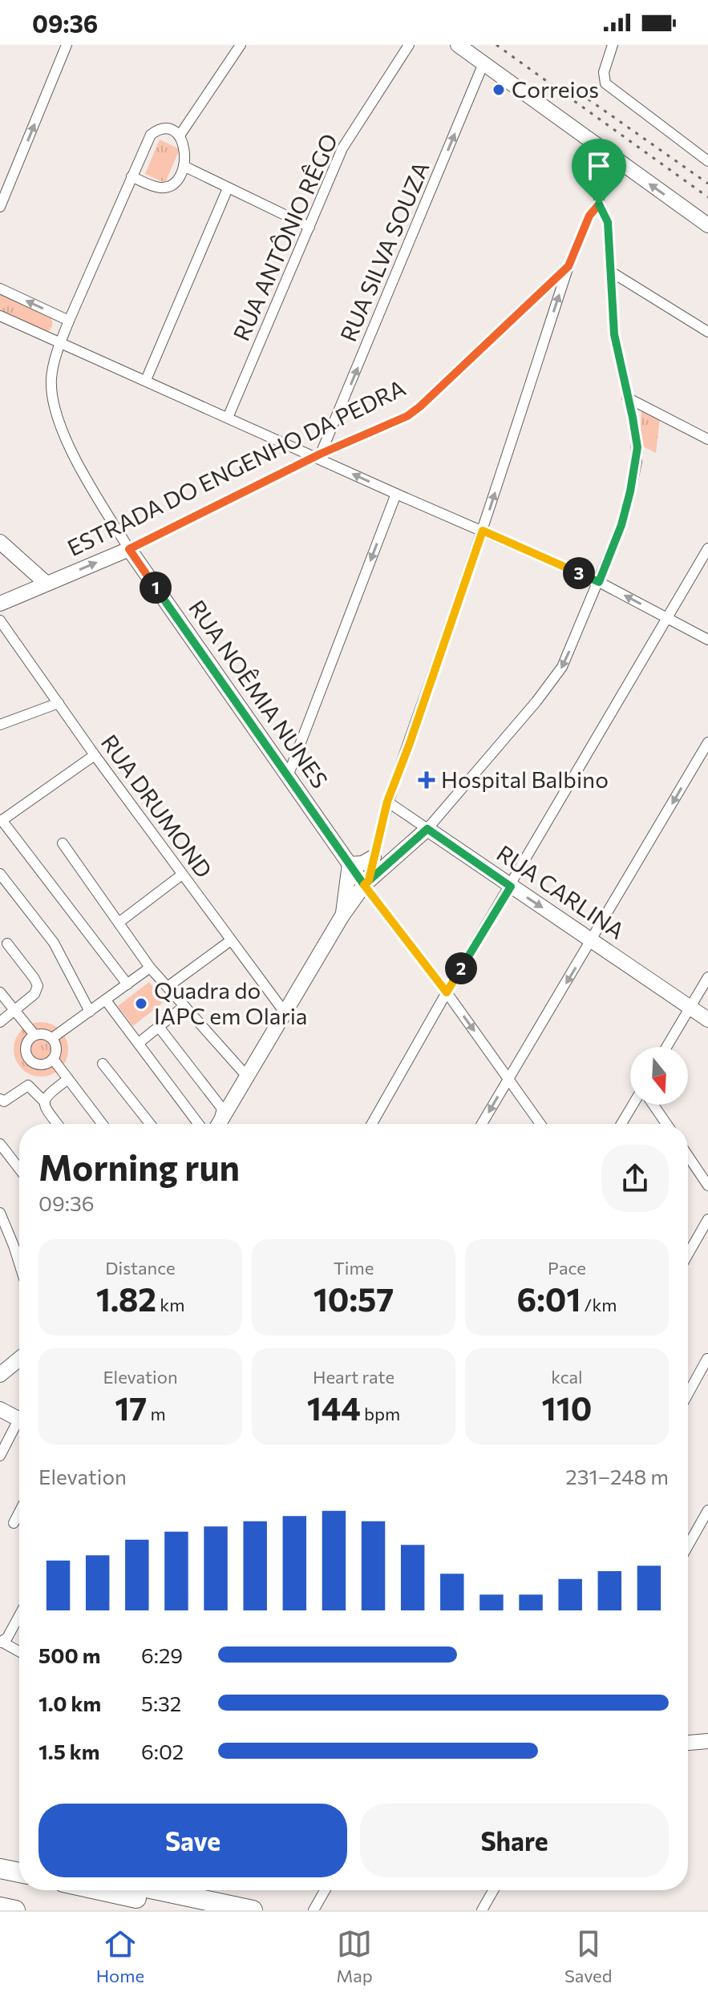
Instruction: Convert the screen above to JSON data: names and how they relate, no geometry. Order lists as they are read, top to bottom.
{
  "streets": {
    "street": [
      "RUA ANTÔNIO RÊGO",
      "RUA SILVA SOUZA",
      "ESTRADA DO ENGENHO DA PEDRA",
      "RUA NOÊMIA NUNES",
      "RUA DRUMOND",
      "RUA CARLINA"
    ]
  },
  "crossings": [
    ["RUA SILVA SOUZA", "ESTRADA DO ENGENHO DA PEDRA"],
    ["ESTRADA DO ENGENHO DA PEDRA", "RUA NOÊMIA NUNES"]
  ],
  "one_way": ["RUA SILVA SOUZA"],
  "places": {
    "other": ["Correios", "Quadra do IAPC em Olaria"],
    "health": ["Hospital Balbino"]
  },
  "north": "bottom",
  "page": {
    "status": "09:36",
    "pins": ["3", "1", "2"],
    "heading": ["Morning run", "09:36"],
    "stats": [
      ["Distance", "1.82 km"],
      ["Time", "10:57"],
      ["Pace", "6:01 /km"],
      ["Elevation", "17 m"],
      ["Heart rate", "144 bpm"],
      ["kcal", "110"]
    ],
    "chart": ["Elevation", "231–248 m"],
    "list": [
      {
        "name": "500 m",
        "note": "6:29"
      },
      {
        "name": "1.0 km",
        "note": "5:32"
      },
      {
        "name": "1.5 km",
        "note": "6:02"
      }
    ],
    "buttons": ["Save", "Share"],
    "tabs": ["Home", "Map", "Saved"]
  }
}
